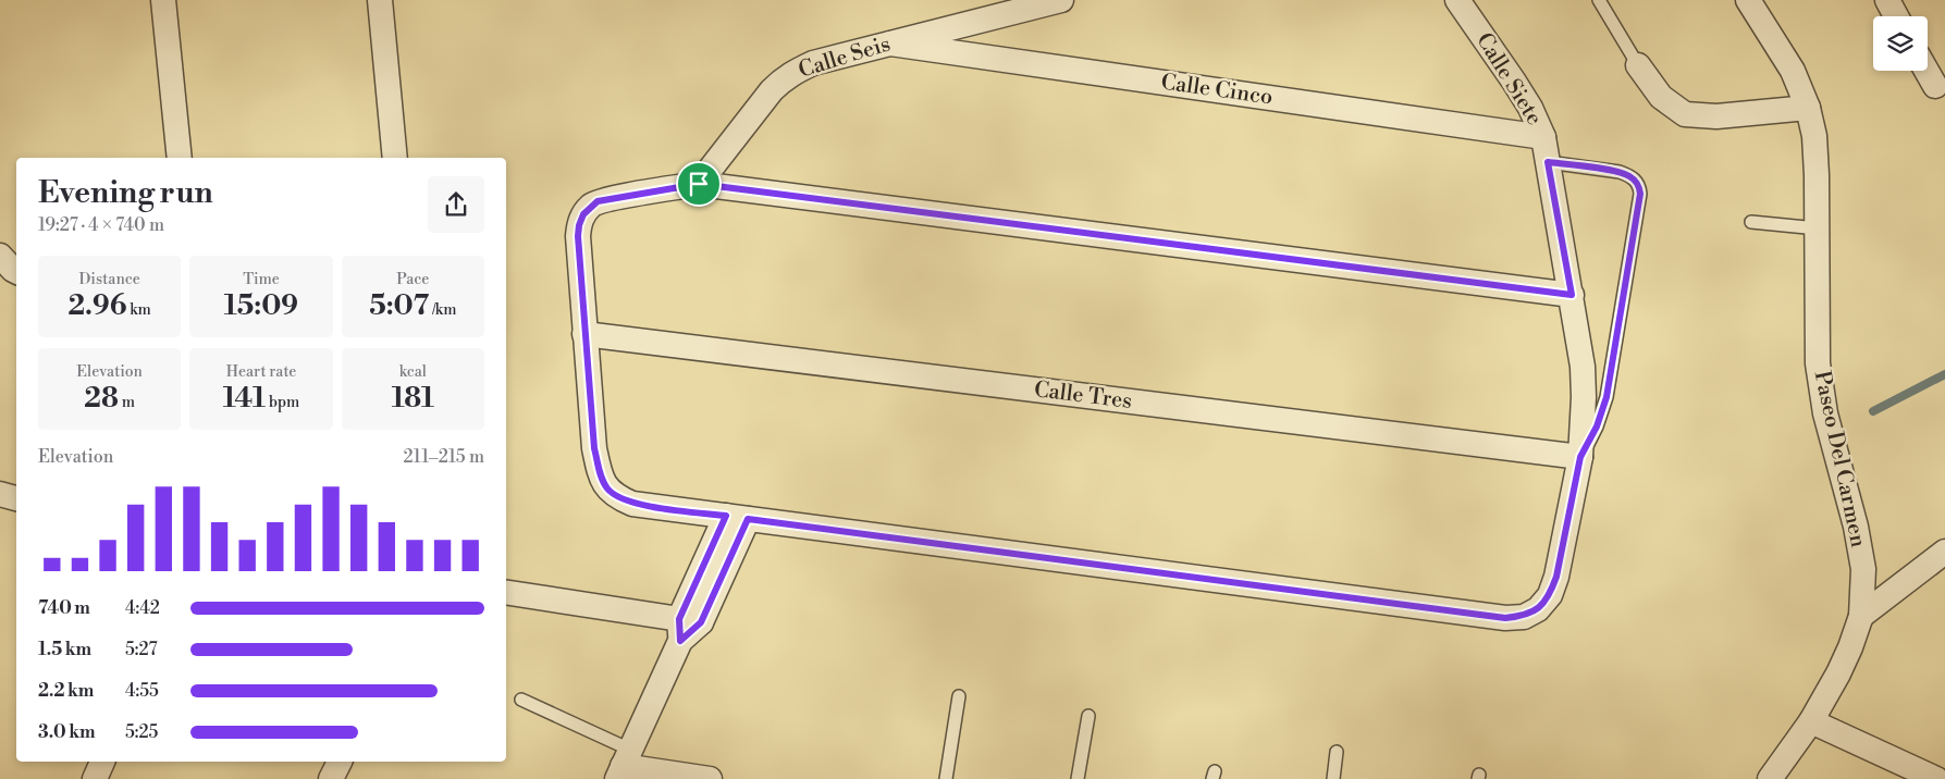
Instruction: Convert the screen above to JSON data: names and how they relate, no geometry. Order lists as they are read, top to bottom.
{
  "streets": {
    "street": [
      "Calle Seis",
      "Calle Siete",
      "Calle Cinco",
      "Calle Tres",
      "Paseo Del Carmen"
    ]
  },
  "crossings": [
    ["Calle Seis", "Calle Cinco"],
    ["Calle Siete", "Calle Cinco"],
    ["Calle Siete", "Calle Tres"]
  ],
  "page": {
    "heading": ["Evening run", "19:27 · 4 × 740 m"],
    "stats": [
      ["Distance", "2.96 km"],
      ["Time", "15:09"],
      ["Pace", "5:07 /km"],
      ["Elevation", "28 m"],
      ["Heart rate", "141 bpm"],
      ["kcal", "181"]
    ],
    "chart": ["Elevation", "211–215 m"],
    "list": [
      {
        "name": "740 m",
        "note": "4:42"
      },
      {
        "name": "1.5 km",
        "note": "5:27"
      },
      {
        "name": "2.2 km",
        "note": "4:55"
      },
      {
        "name": "3.0 km",
        "note": "5:25"
      }
    ]
  }
}
